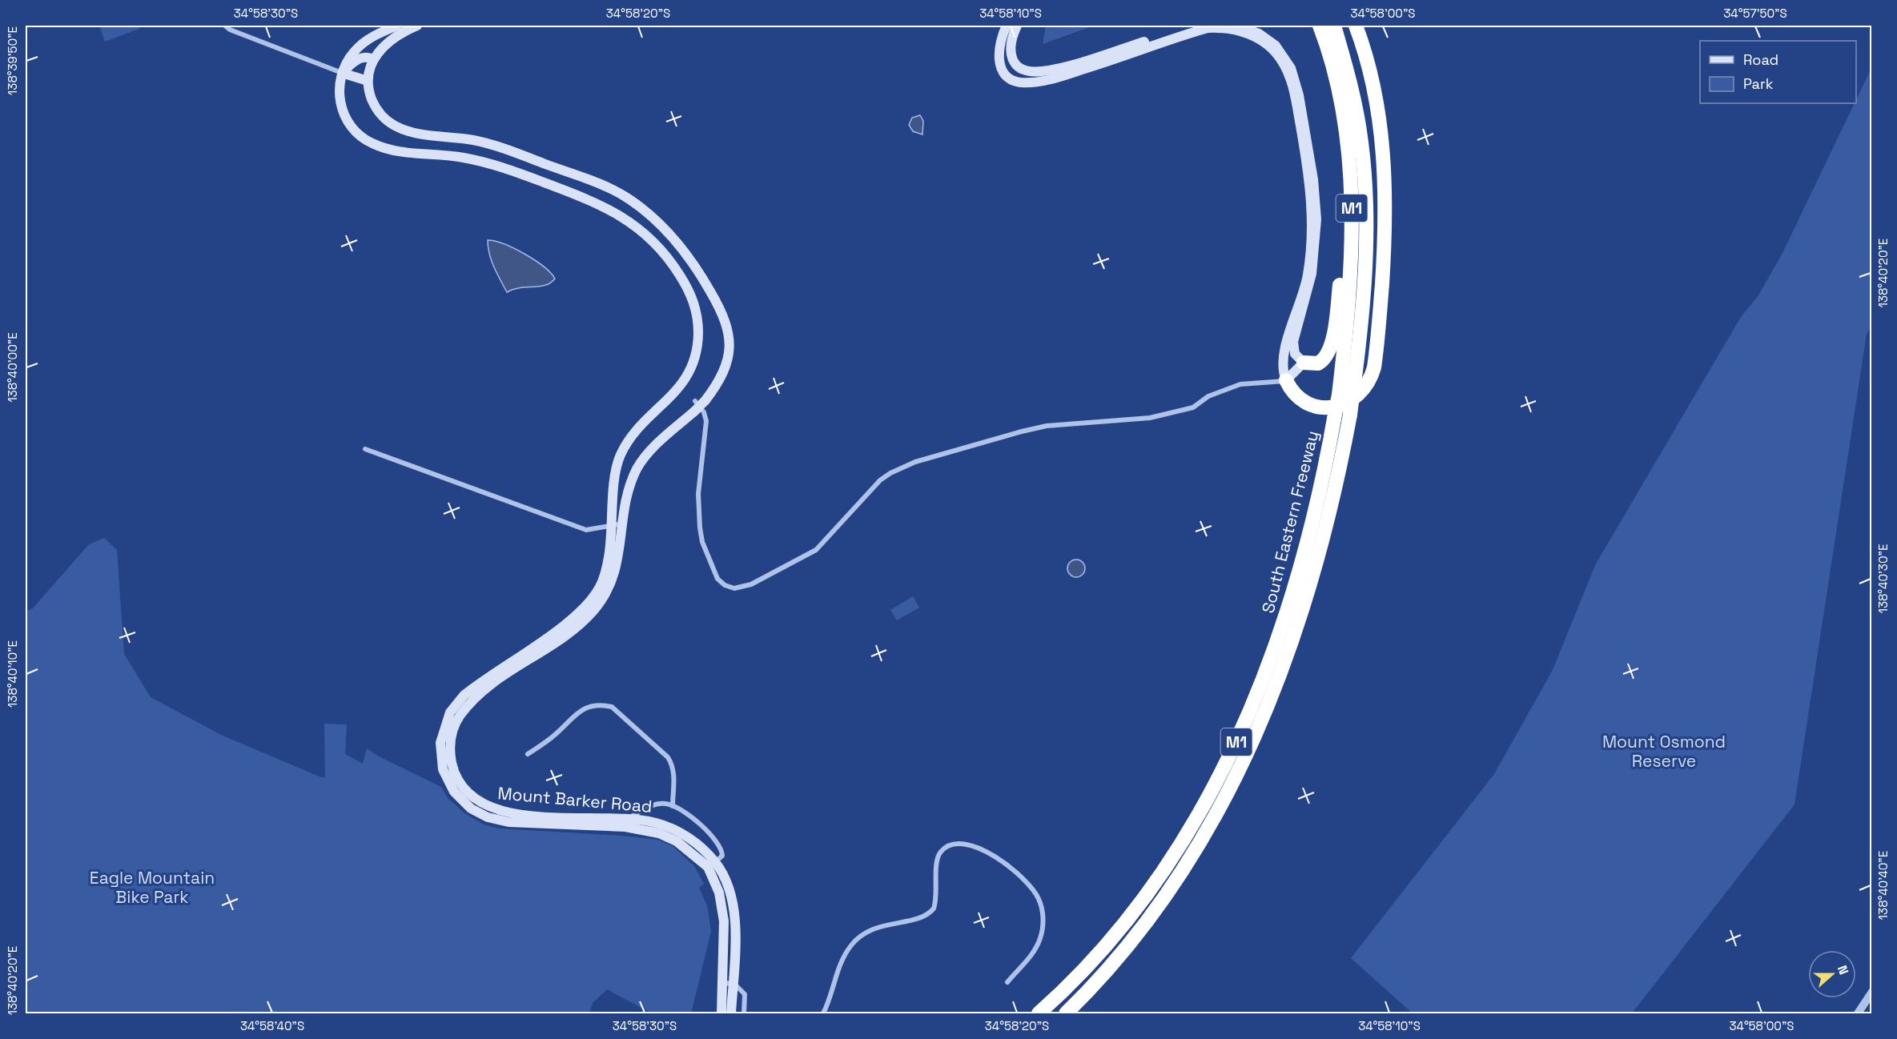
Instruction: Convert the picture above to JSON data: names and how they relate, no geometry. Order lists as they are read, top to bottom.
{
  "streets": {
    "highway": ["M1", "South Eastern Freeway"],
    "main road": ["Mount Barker Road"]
  },
  "parks": ["Mount Osmond Reserve", "Eagle Mountain Bike Park"],
  "legend": ["Road", "Park"],
  "north": "right",
  "coordinates": [
    "34°58'30\"S",
    "34°58'20\"S",
    "34°58'10\"S",
    "34°58'00\"S",
    "34°57'50\"S",
    "138°39'50\"E",
    "138°40'20\"E",
    "138°40'00\"E",
    "138°40'30\"E",
    "138°40'10\"E",
    "138°40'40\"E",
    "34°58'40\"S"
  ]
}
